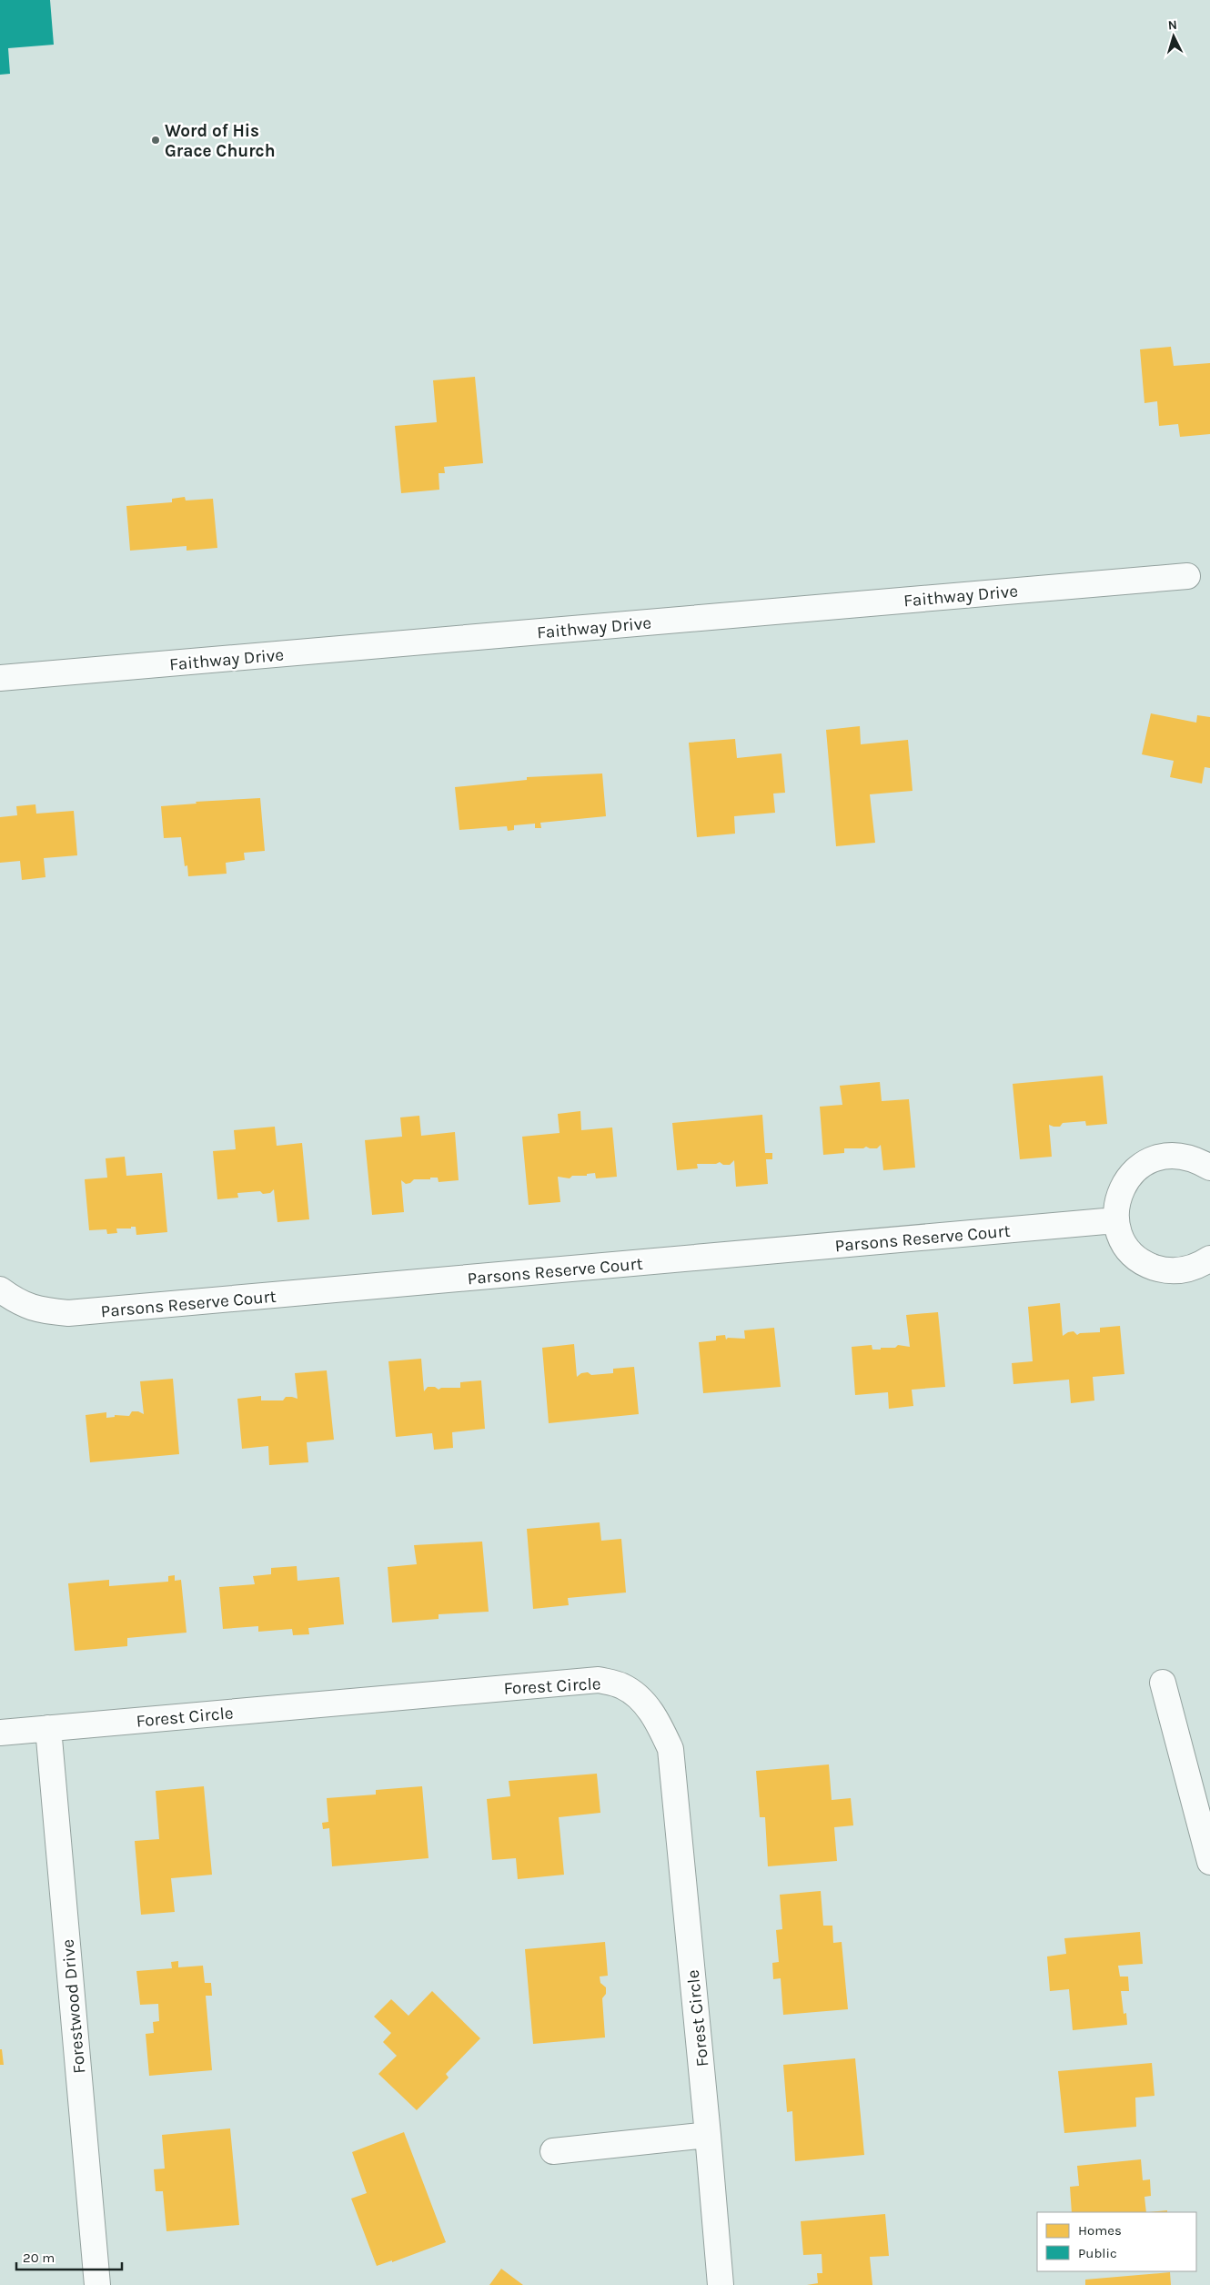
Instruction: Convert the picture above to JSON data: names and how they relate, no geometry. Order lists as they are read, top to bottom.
{
  "streets": {
    "street": [
      "Faithway Drive",
      "Parsons Reserve Court",
      "Forest Circle",
      "Forestwood Drive"
    ]
  },
  "crossings": [
    ["Forest Circle", "Forestwood Drive"]
  ],
  "places": ["Word of His Grace Church"],
  "legend": ["Homes", "Public"],
  "scale_bar": "20 m",
  "north": "top"
}
